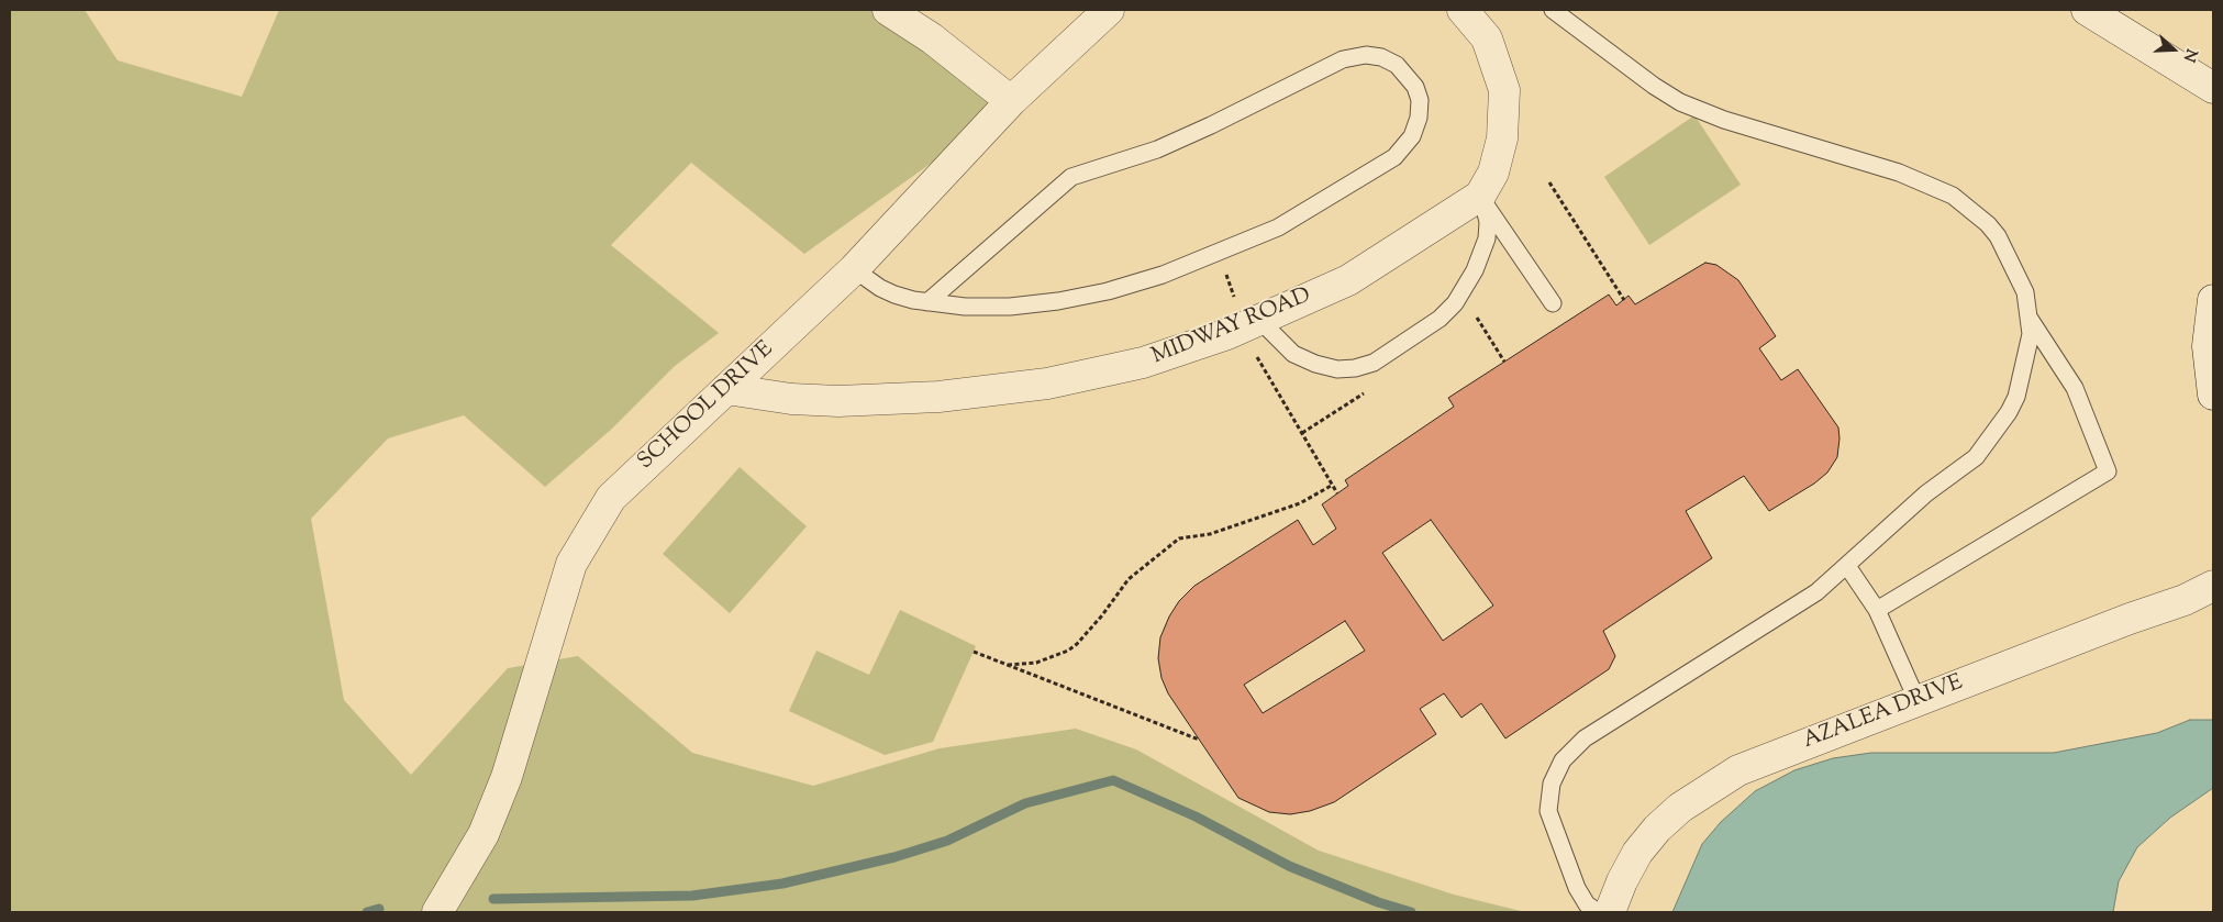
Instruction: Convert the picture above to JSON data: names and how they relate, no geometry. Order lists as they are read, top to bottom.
{
  "streets": {
    "street": ["MIDWAY ROAD", "SCHOOL DRIVE", "AZALEA DRIVE"]
  },
  "crossings": [
    ["MIDWAY ROAD", "SCHOOL DRIVE"]
  ],
  "north": "right"
}
